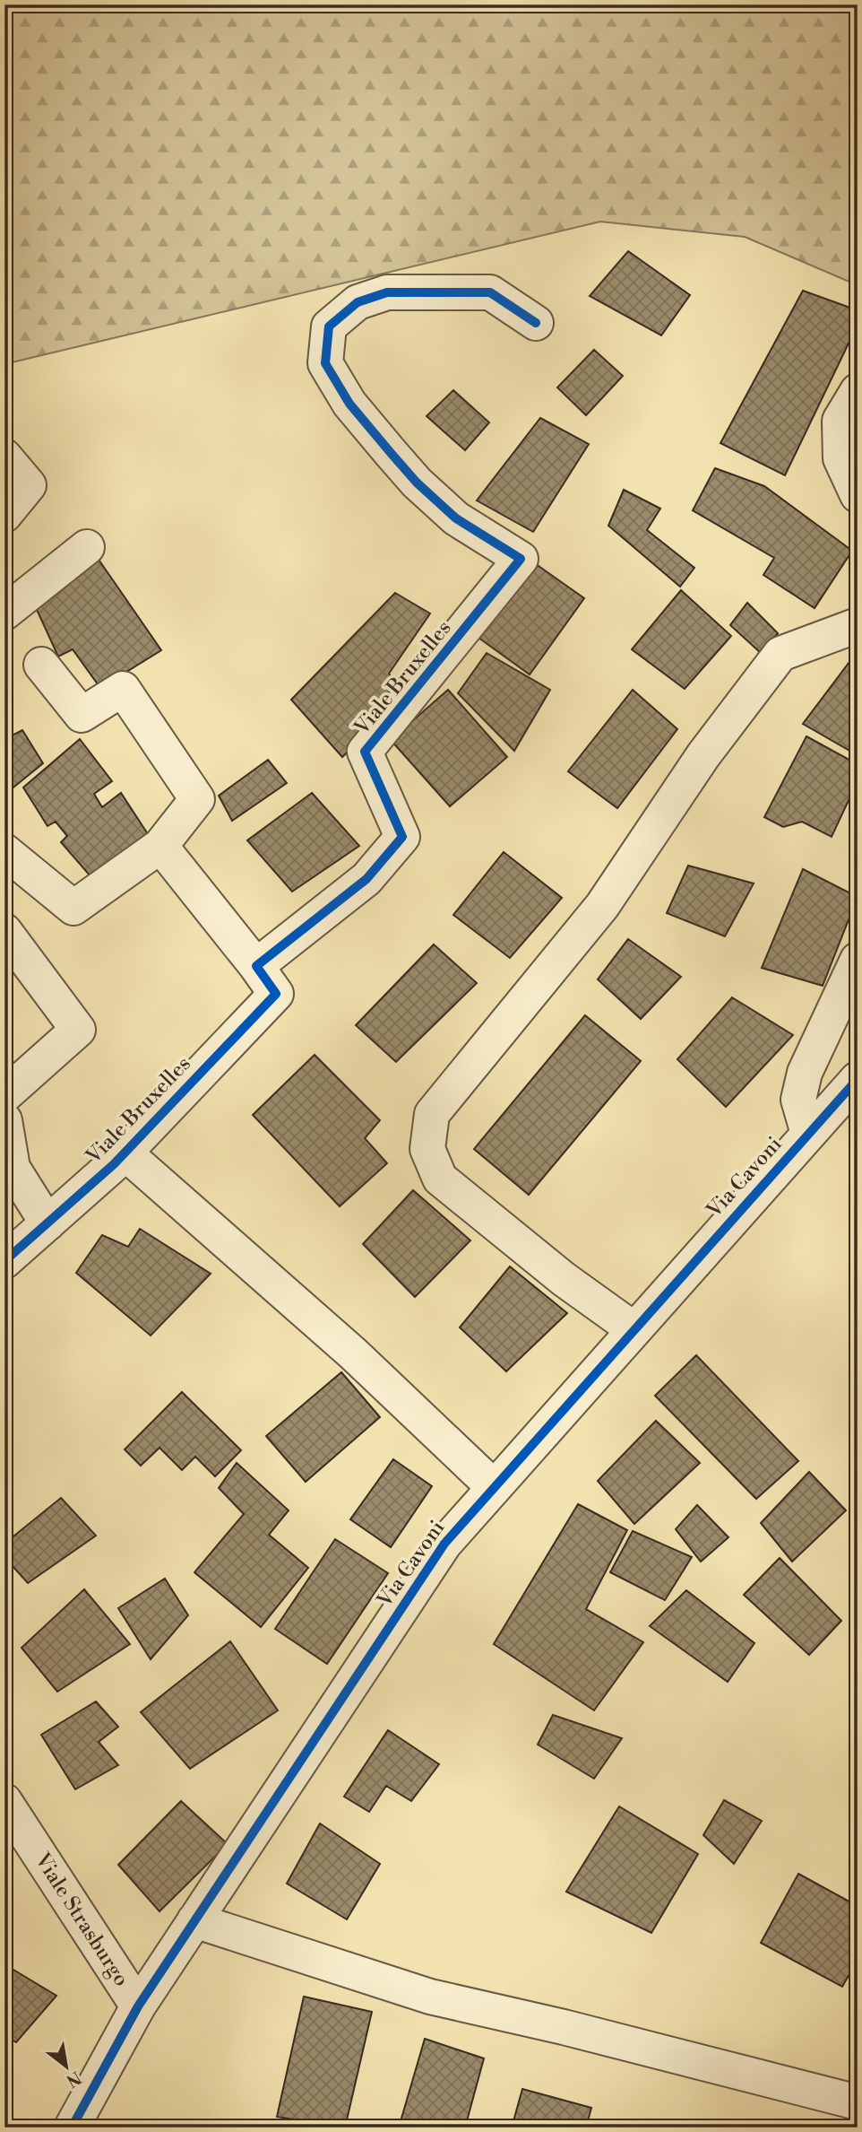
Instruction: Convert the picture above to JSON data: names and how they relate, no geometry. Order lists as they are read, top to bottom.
{
  "streets": {
    "street": ["Viale Bruxelles", "Via Cavoni", "Viale Strasburgo"]
  },
  "crossings": [
    ["Via Cavoni", "Viale Strasburgo"]
  ],
  "north": "bottom right"
}
